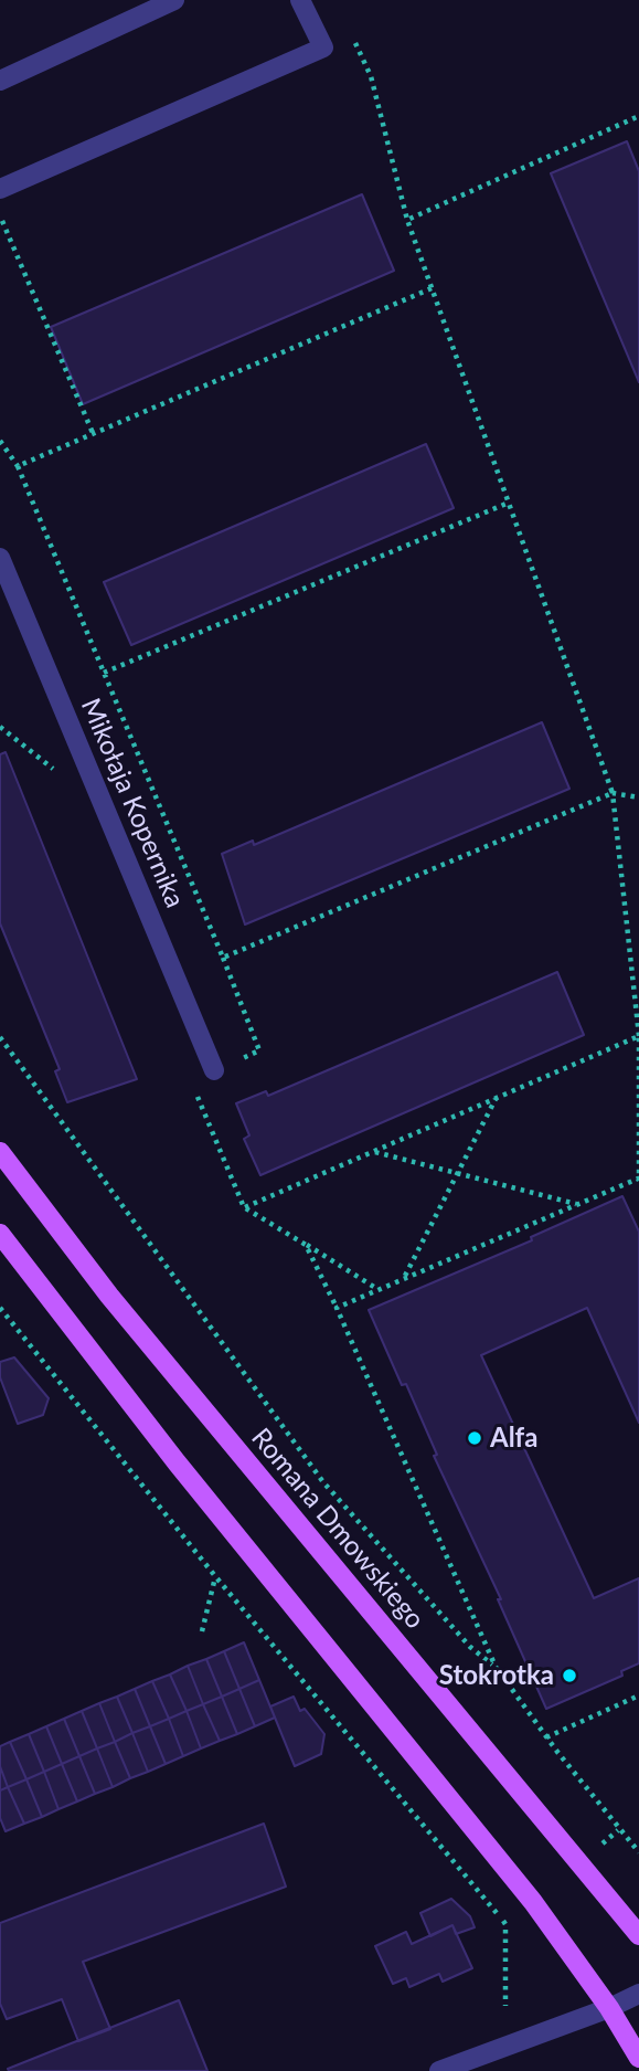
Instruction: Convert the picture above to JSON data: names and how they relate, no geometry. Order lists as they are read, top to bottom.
{
  "streets": {
    "main road": ["Romana Dmowskiego"],
    "street": ["Mikołaja Kopernika"]
  },
  "places": ["Alfa", "Stokrotka"]
}
